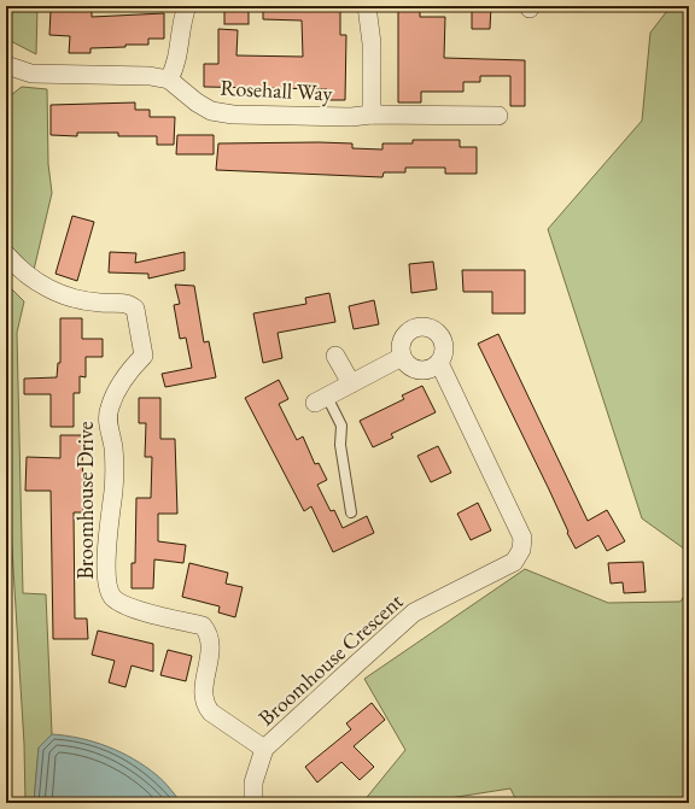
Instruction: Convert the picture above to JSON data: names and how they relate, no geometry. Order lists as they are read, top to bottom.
{
  "streets": {
    "street": ["Rosehall Way", "Broomhouse Drive", "Broomhouse Crescent"]
  },
  "crossings": [
    ["Broomhouse Drive", "Broomhouse Crescent"]
  ]
}
